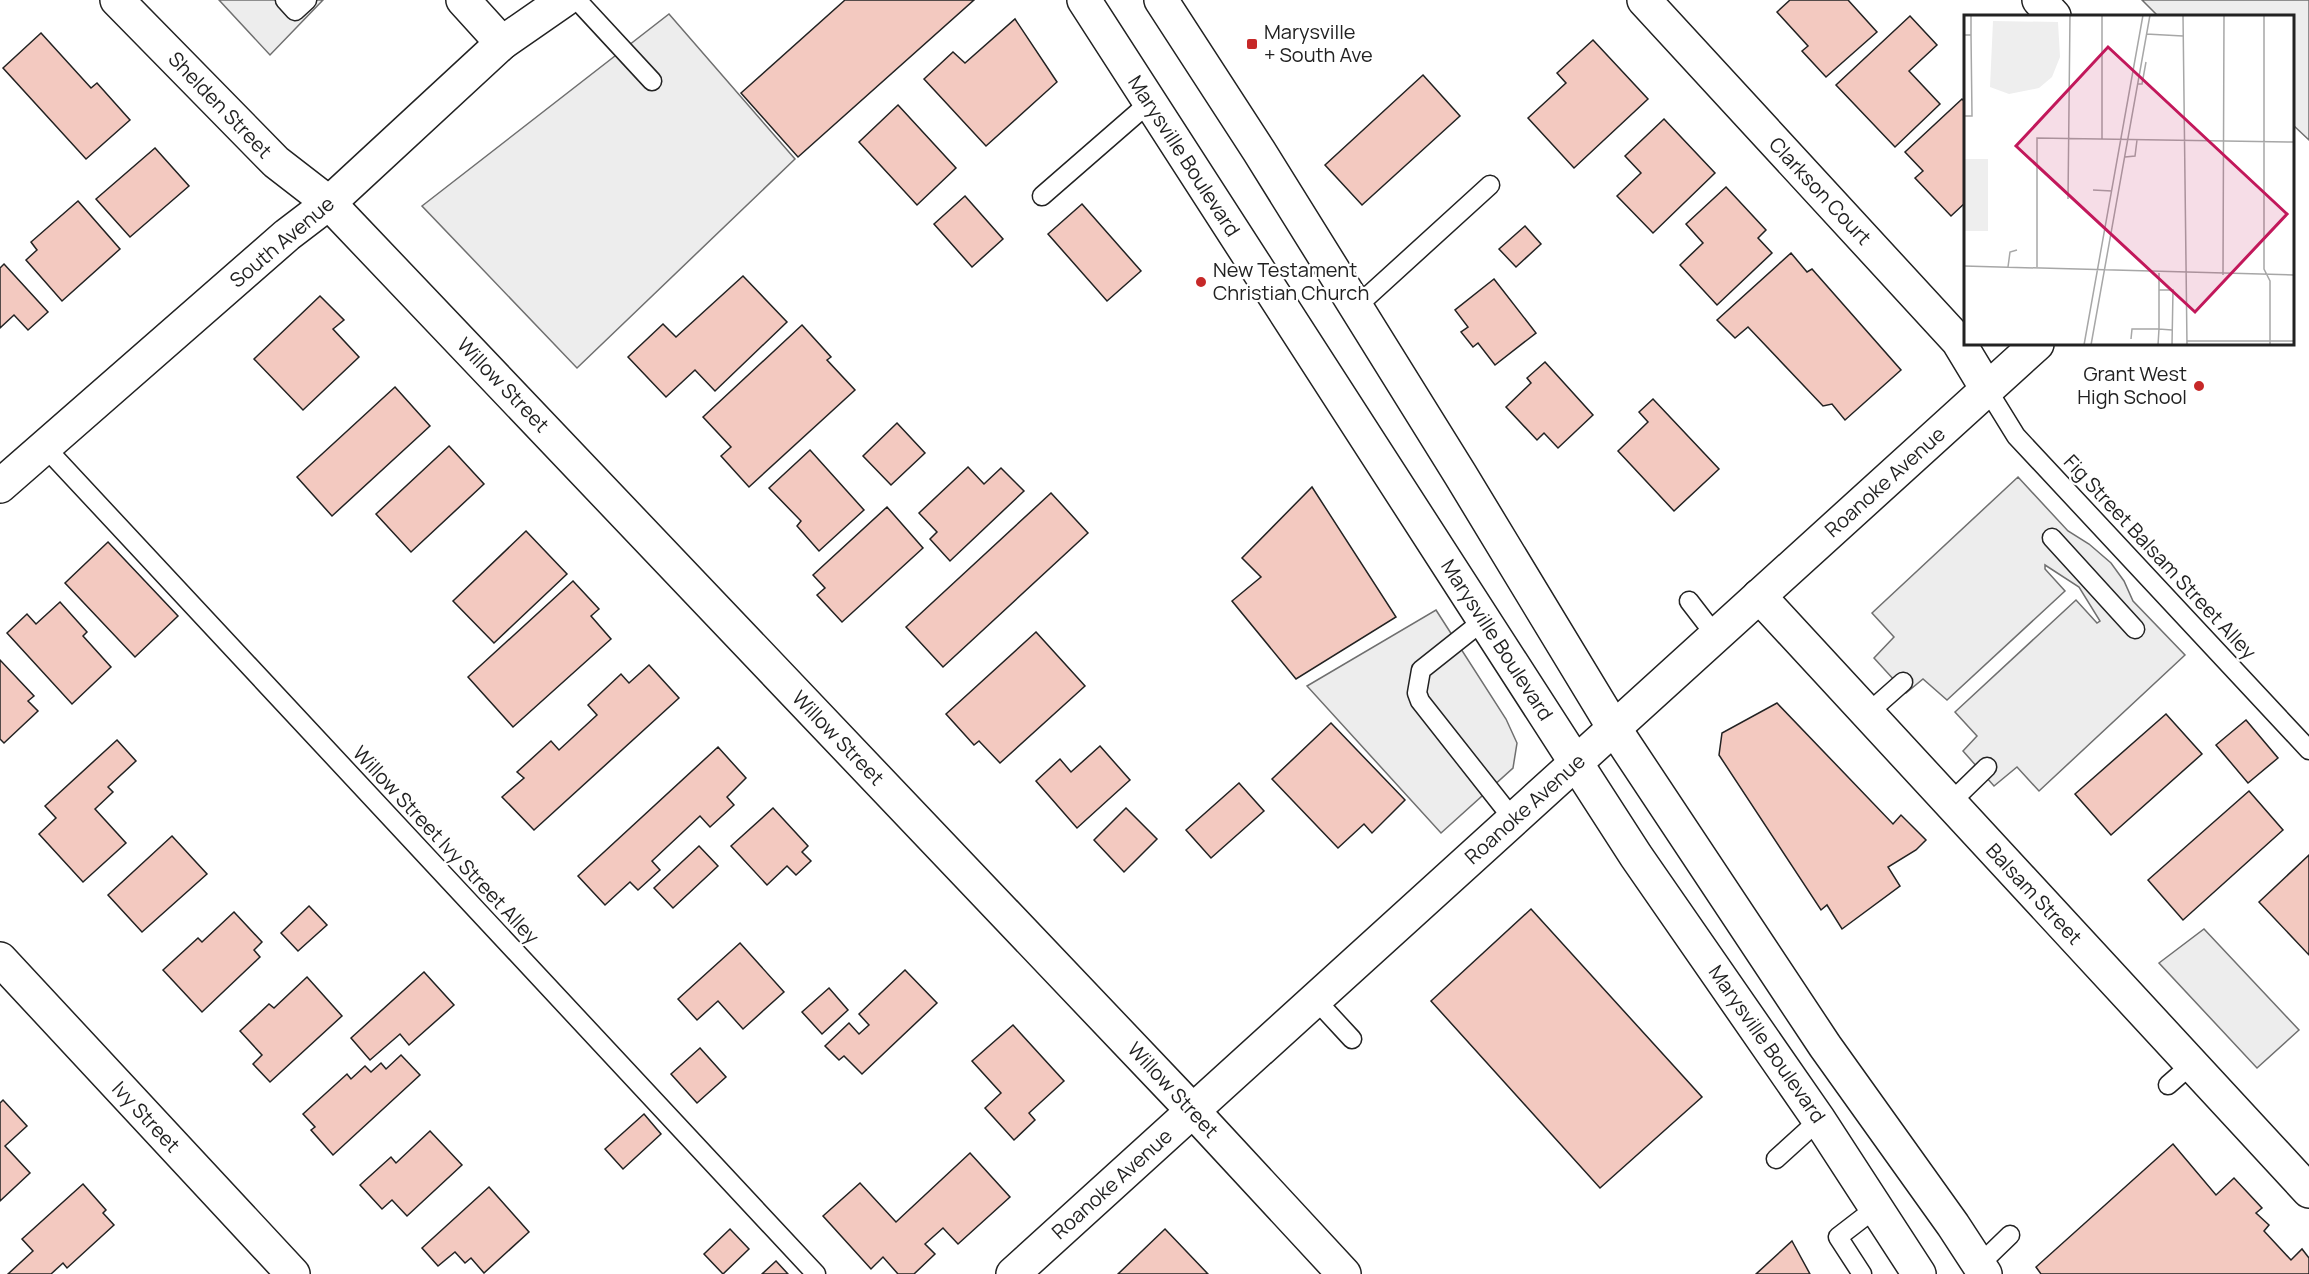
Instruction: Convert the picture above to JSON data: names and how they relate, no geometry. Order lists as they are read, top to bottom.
{
  "streets": {
    "street": [
      "Shelden Street",
      "Marysville Boulevard",
      "Clarkson Court",
      "South Avenue",
      "Willow Street",
      "Roanoke Avenue",
      "Balsam Street",
      "Ivy Street"
    ],
    "lane": ["Fig Street Balsam Street Alley", "Willow Street Ivy Street Alley"]
  },
  "crossings": [
    ["Shelden Street", "South Avenue"],
    ["Shelden Street", "Willow Street"],
    ["Marysville Boulevard", "Roanoke Avenue"],
    ["Clarkson Court", "Roanoke Avenue"],
    ["Clarkson Court", "Fig Street Balsam Street Alley"],
    ["South Avenue", "Willow Street"],
    ["South Avenue", "Willow Street Ivy Street Alley"],
    ["Willow Street", "Roanoke Avenue"],
    ["Roanoke Avenue", "Fig Street Balsam Street Alley"],
    ["Roanoke Avenue", "Balsam Street"]
  ],
  "places": {
    "transit": ["Marysville + South Ave"],
    "other": ["New Testament Christian Church", "Grant West High School"]
  }
}
